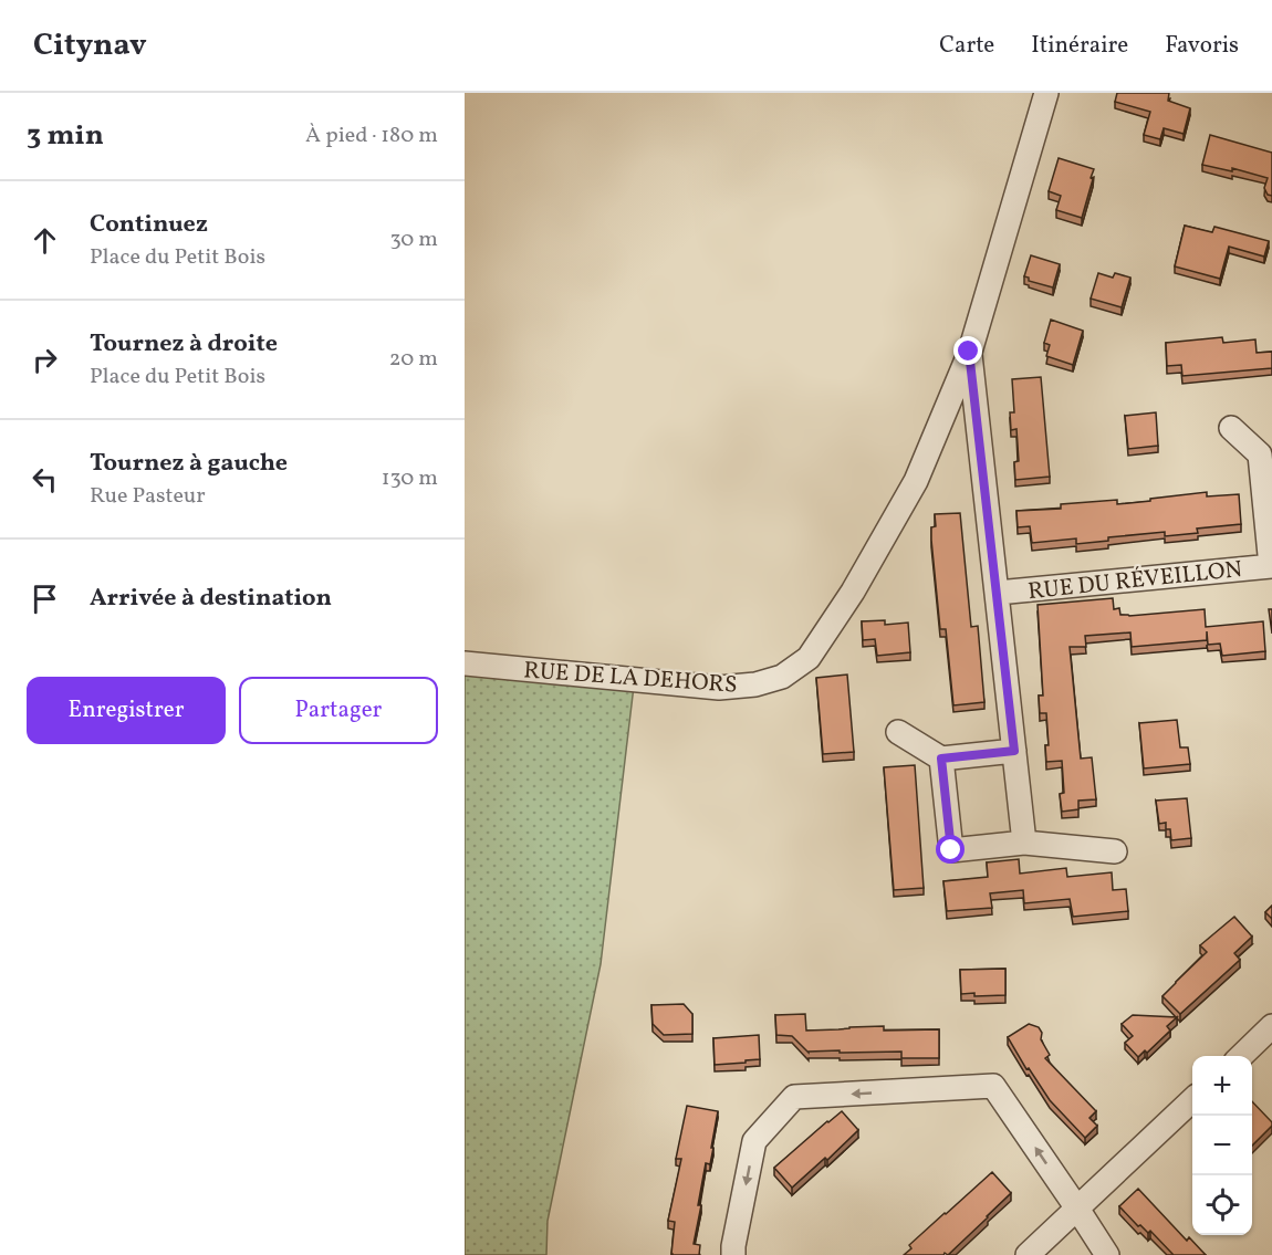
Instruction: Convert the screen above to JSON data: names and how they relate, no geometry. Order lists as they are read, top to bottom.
{
  "streets": {
    "street": ["RUE DU RÉVEILLON", "RUE DE LA DEHORS"]
  },
  "page": {
    "header": "Citynav",
    "nav": ["Carte", "Itinéraire", "Favoris"],
    "heading": ["3 min", "À pied · 180 m"],
    "list": [
      ["Continuez", "Place du Petit Bois", "30 m"],
      ["Tournez à droite", "Place du Petit Bois", "20 m"],
      ["Tournez à gauche", "Rue Pasteur", "130 m"],
      "Arrivée à destination"
    ],
    "buttons": ["Enregistrer", "Partager"],
    "map_buttons": ["+", "−"]
  }
}
